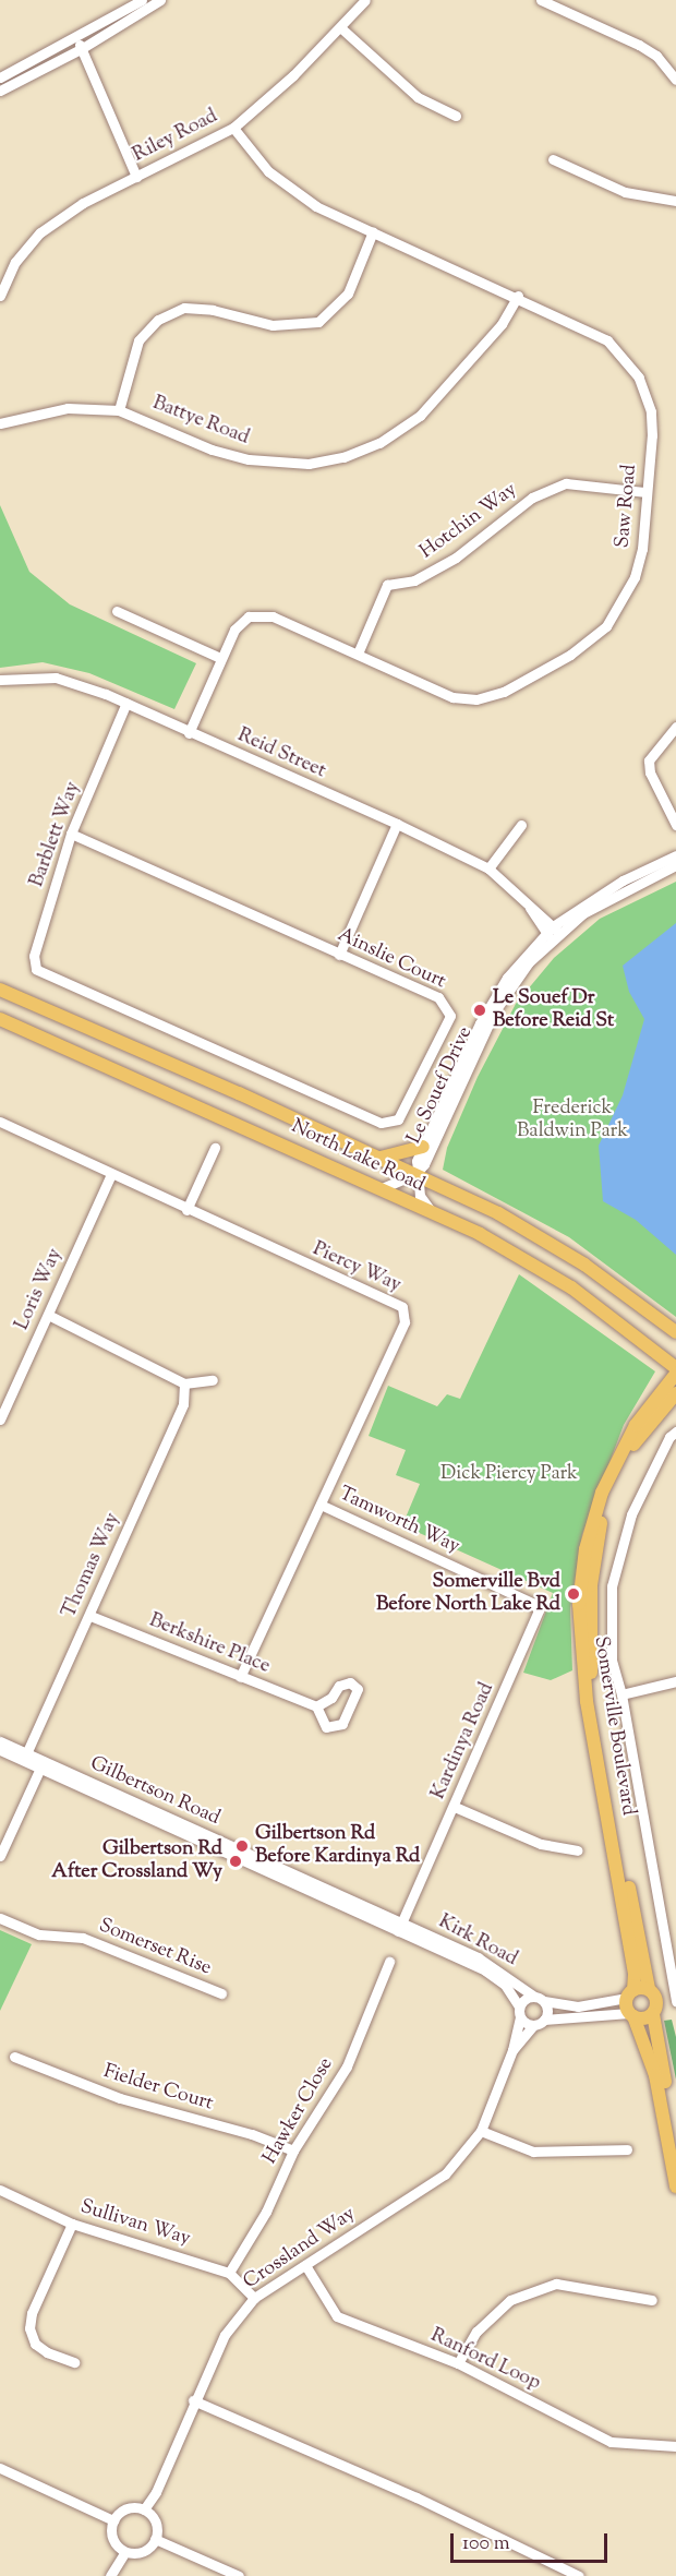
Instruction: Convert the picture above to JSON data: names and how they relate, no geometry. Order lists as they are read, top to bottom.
{
  "streets": {
    "main road": ["North Lake Road", "Somerville Boulevard"],
    "street": [
      "Riley Road",
      "Battye Road",
      "Saw Road",
      "Hotchin Way",
      "Reid Street",
      "Barblett Way",
      "Ainslie Court",
      "Le Souef Drive",
      "Piercy Way",
      "Loris Way",
      "Tamworth Way",
      "Thomas Way",
      "Berkshire Place",
      "Kardinya Road",
      "Gilbertson Road",
      "Kirk Road",
      "Somerset Rise",
      "Fielder Court",
      "Hawker Close",
      "Sullivan Way",
      "Crossland Way",
      "Ranford Loop"
    ]
  },
  "crossings": [
    ["Riley Road", "Saw Road"],
    ["Battye Road", "Saw Road"],
    ["Saw Road", "Hotchin Way"],
    ["Saw Road", "Reid Street"],
    ["Reid Street", "Barblett Way"],
    ["Reid Street", "Le Souef Drive"],
    ["Barblett Way", "Ainslie Court"],
    ["Le Souef Drive", "North Lake Road"],
    ["Piercy Way", "Loris Way"],
    ["Piercy Way", "Tamworth Way"],
    ["Piercy Way", "Berkshire Place"],
    ["Tamworth Way", "Kardinya Road"],
    ["Thomas Way", "Berkshire Place"],
    ["Thomas Way", "Gilbertson Road"],
    ["Kardinya Road", "Gilbertson Road"],
    ["Kardinya Road", "Kirk Road"],
    ["Gilbertson Road", "Kirk Road"],
    ["Kirk Road", "Crossland Way"],
    ["Fielder Court", "Hawker Close"],
    ["Hawker Close", "Sullivan Way"],
    ["Sullivan Way", "Crossland Way"],
    ["Crossland Way", "Ranford Loop"]
  ],
  "parks": ["Frederick Baldwin Park", "Dick Piercy Park"],
  "places": [
    "Le Souef Dr Before Reid St",
    "Somerville Bvd Before North Lake Rd",
    "Gilbertson Rd Before Kardinya Rd",
    "Gilbertson Rd After Crossland Wy"
  ],
  "scale_bar": "100 m"
}
